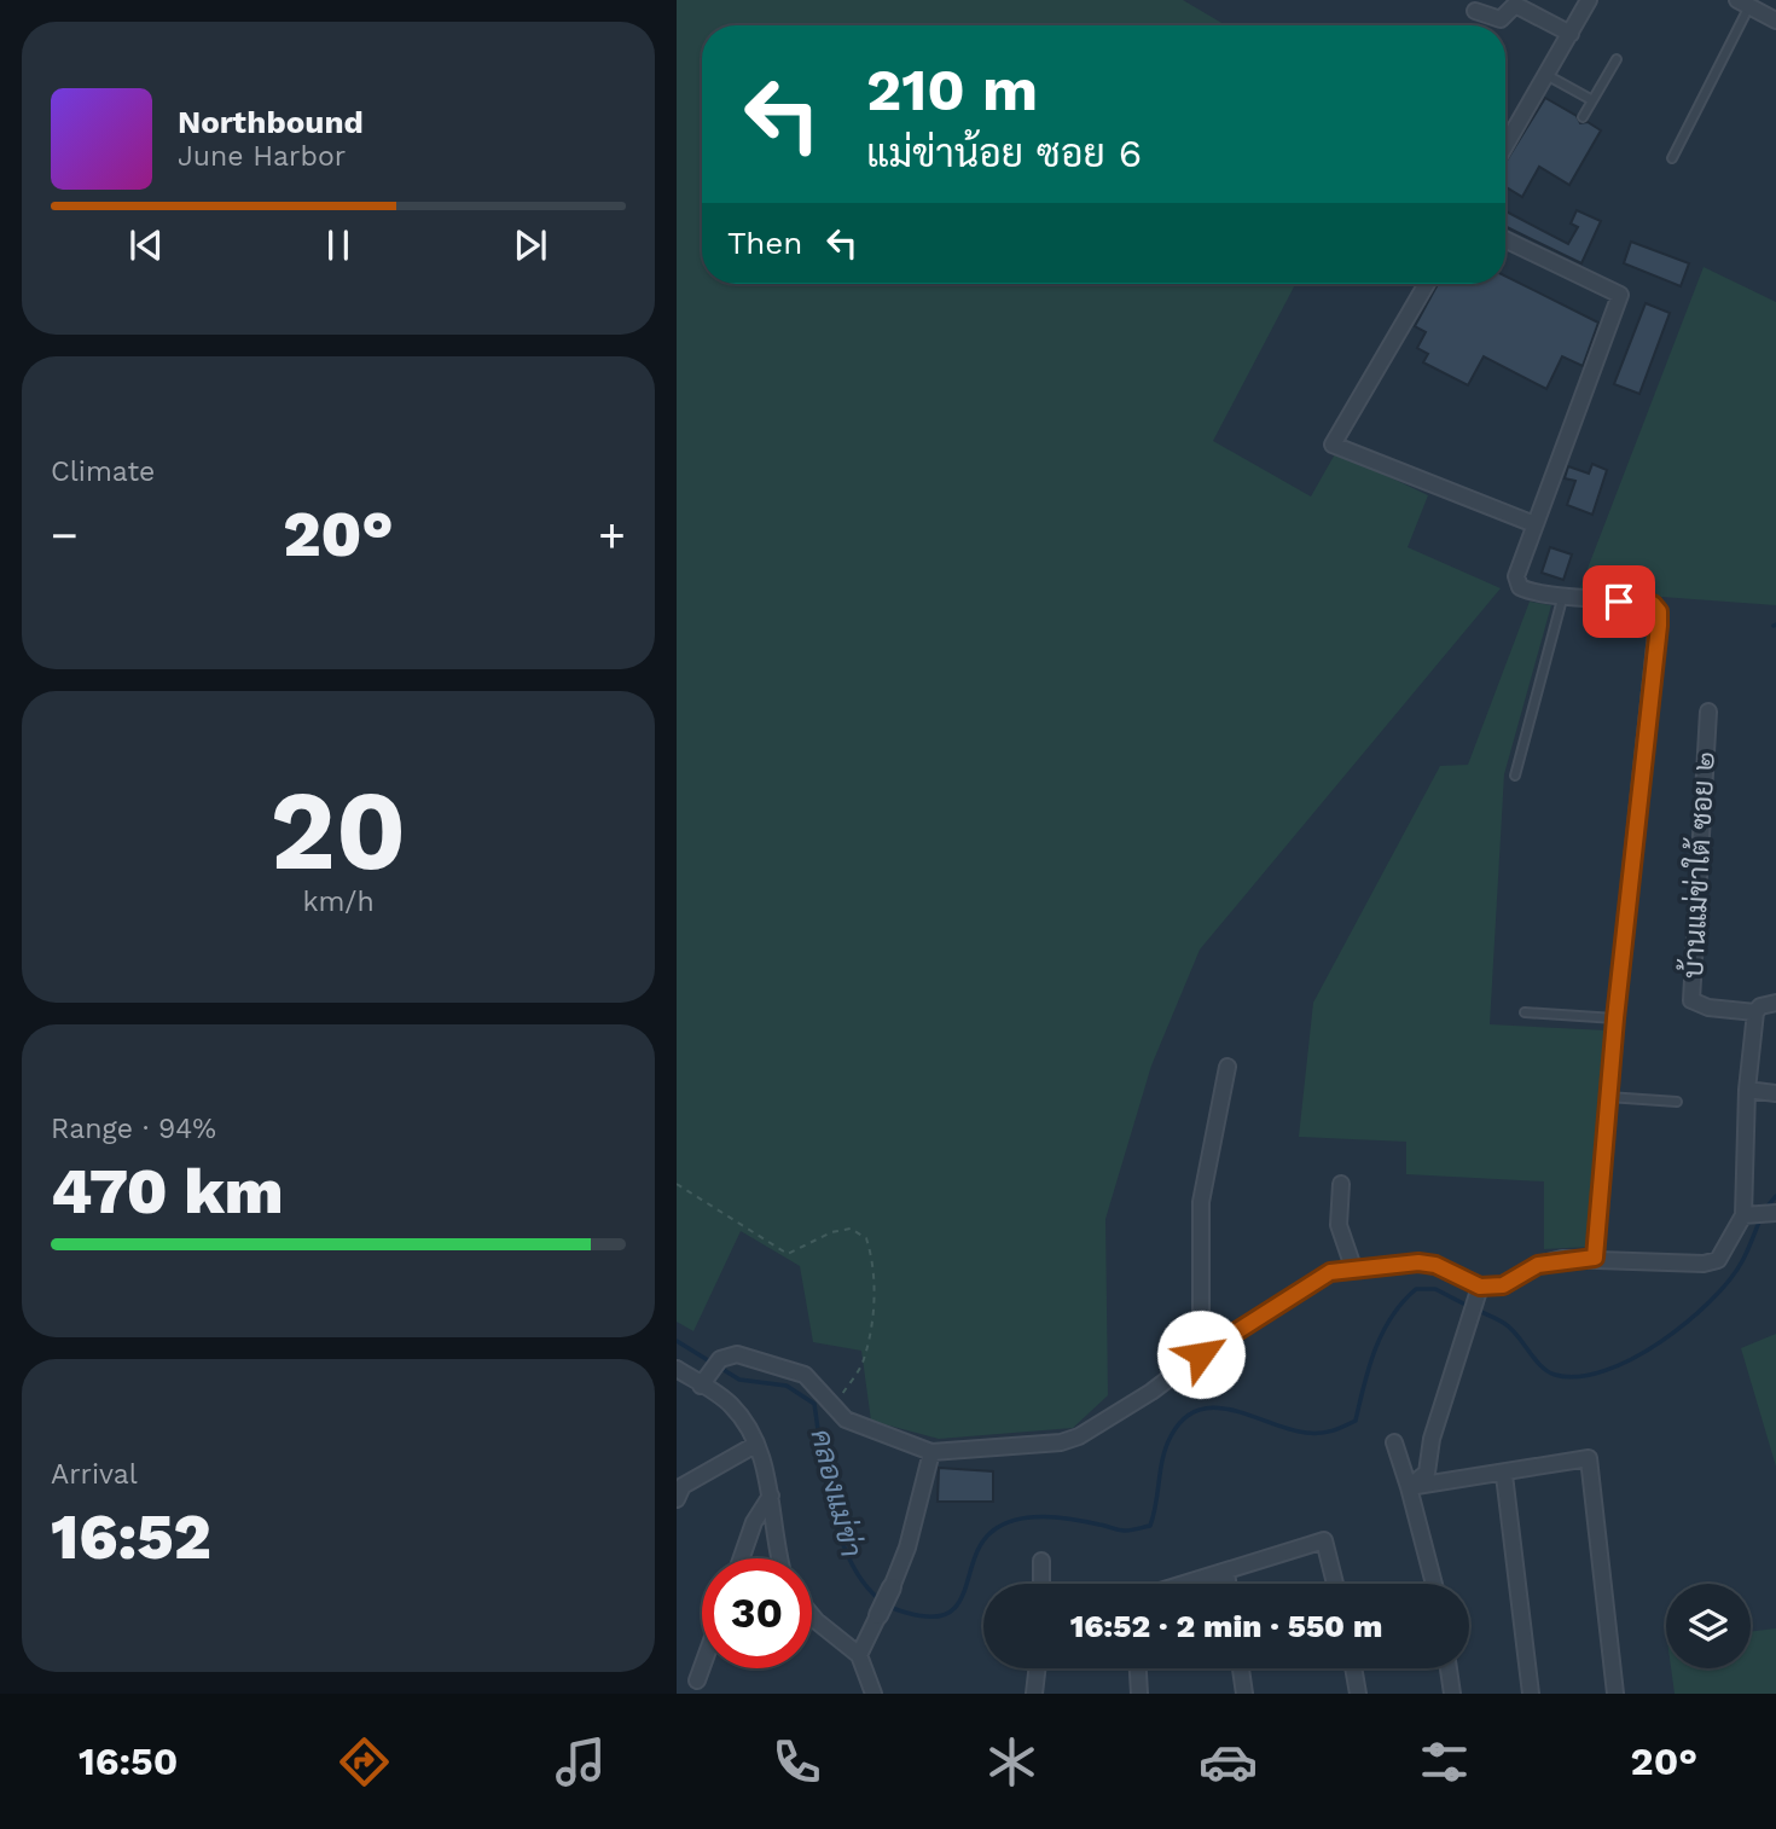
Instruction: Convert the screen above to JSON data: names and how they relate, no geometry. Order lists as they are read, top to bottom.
{
  "streets": {
    "street": ["บ้านแม่ข่าใต้ ซอย ๒"]
  },
  "water": ["คลองแม่ข่า"],
  "page": {
    "turn": ["210 m", "แม่ข่าน้อย ซอย 6"],
    "song": ["Northbound", "June Harbor"],
    "then": "Then",
    "tile": [
      "Climate",
      ["20", "km/h"],
      ["Range · 94%", "470 km"],
      ["Arrival", "16:52"]
    ],
    "heat": ["−", "20°", "+"],
    "limit": "30",
    "trip": "16:52 · 2 min · 550 m",
    "tabs": ["16:50", "20°"]
  }
}
